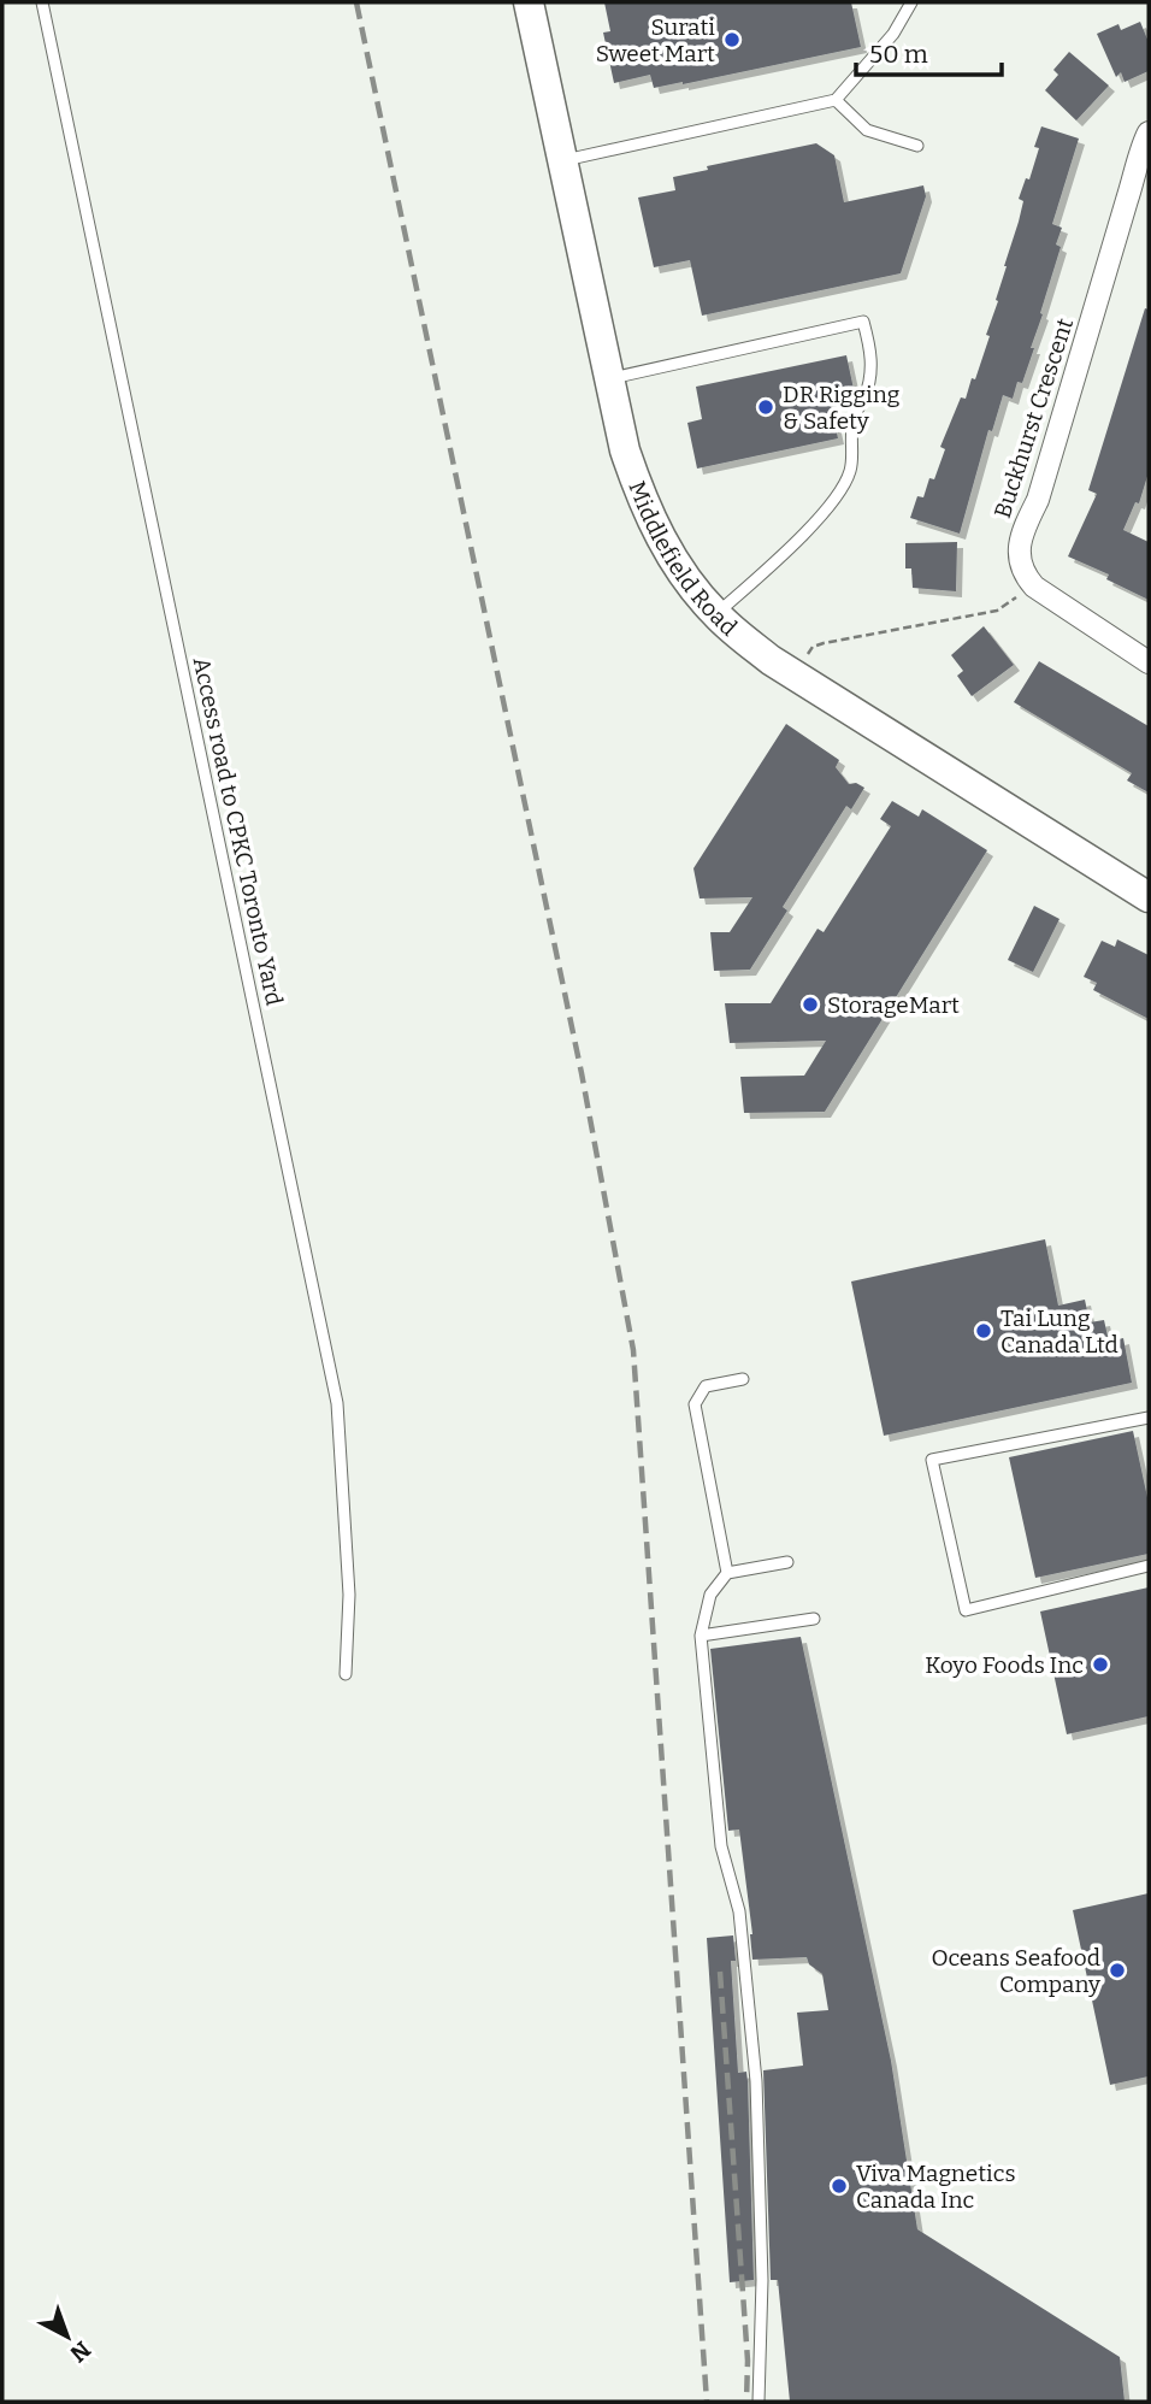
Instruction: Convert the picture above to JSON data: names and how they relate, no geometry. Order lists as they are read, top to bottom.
{
  "streets": {
    "main road": ["Middlefield Road"],
    "street": ["Buckhurst Crescent"],
    "lane": ["Access road to CPKC Toronto Yard"]
  },
  "places": [
    "Surati Sweet Mart",
    "DR Rigging & Safety",
    "StorageMart",
    "Tai Lung Canada Ltd",
    "Koyo Foods Inc",
    "Oceans Seafood Company",
    "Viva Magnetics Canada Inc"
  ],
  "scale_bar": "50 m",
  "north": "bottom right"
}
